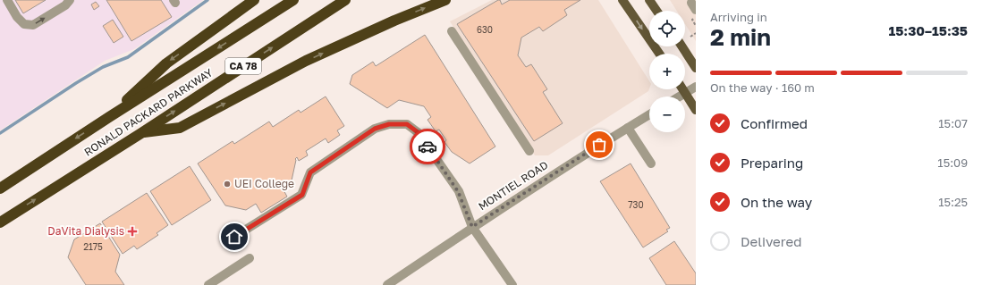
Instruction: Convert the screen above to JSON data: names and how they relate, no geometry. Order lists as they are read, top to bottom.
{
  "streets": {
    "highway": ["CA 78", "RONALD PACKARD PARKWAY"],
    "street": ["MONTIEL ROAD"]
  },
  "places": {
    "other": ["UEI College"],
    "health": ["DaVita Dialysis"]
  },
  "house_numbers": ["630", "730", "2175"],
  "page": {
    "heading": ["2 min", "Arriving in", "15:30–15:35"],
    "map_buttons": ["+", "−"],
    "bar": "On the way · 160 m",
    "list": [
      ["Confirmed", "15:07"],
      ["Preparing", "15:09"],
      ["On the way", "15:25"],
      "Delivered"
    ]
  }
}
